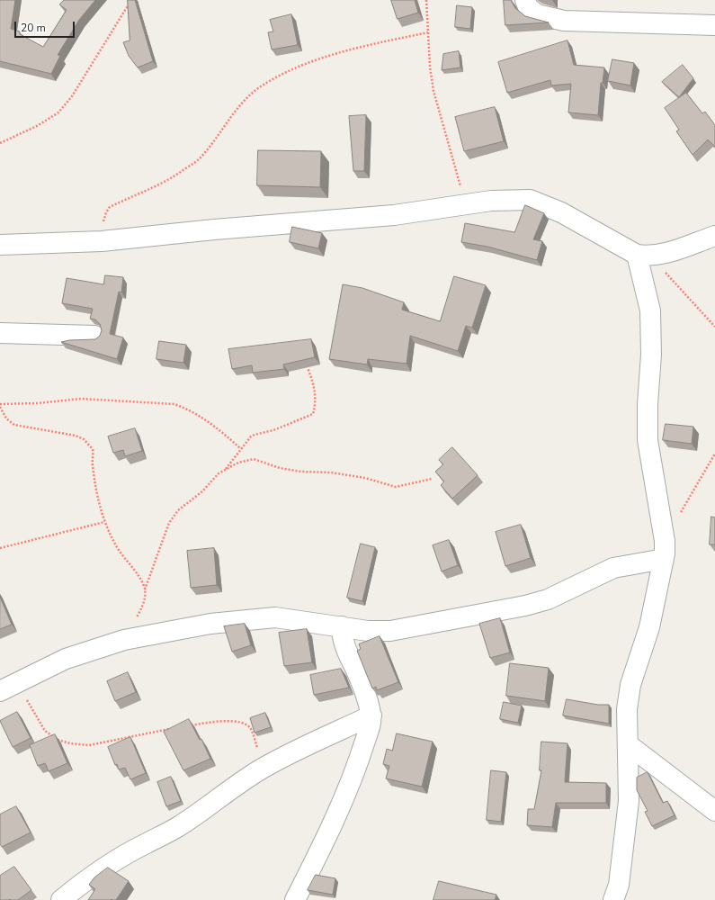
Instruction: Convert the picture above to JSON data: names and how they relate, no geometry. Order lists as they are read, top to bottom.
{
  "scale_bar": "20 m"
}
